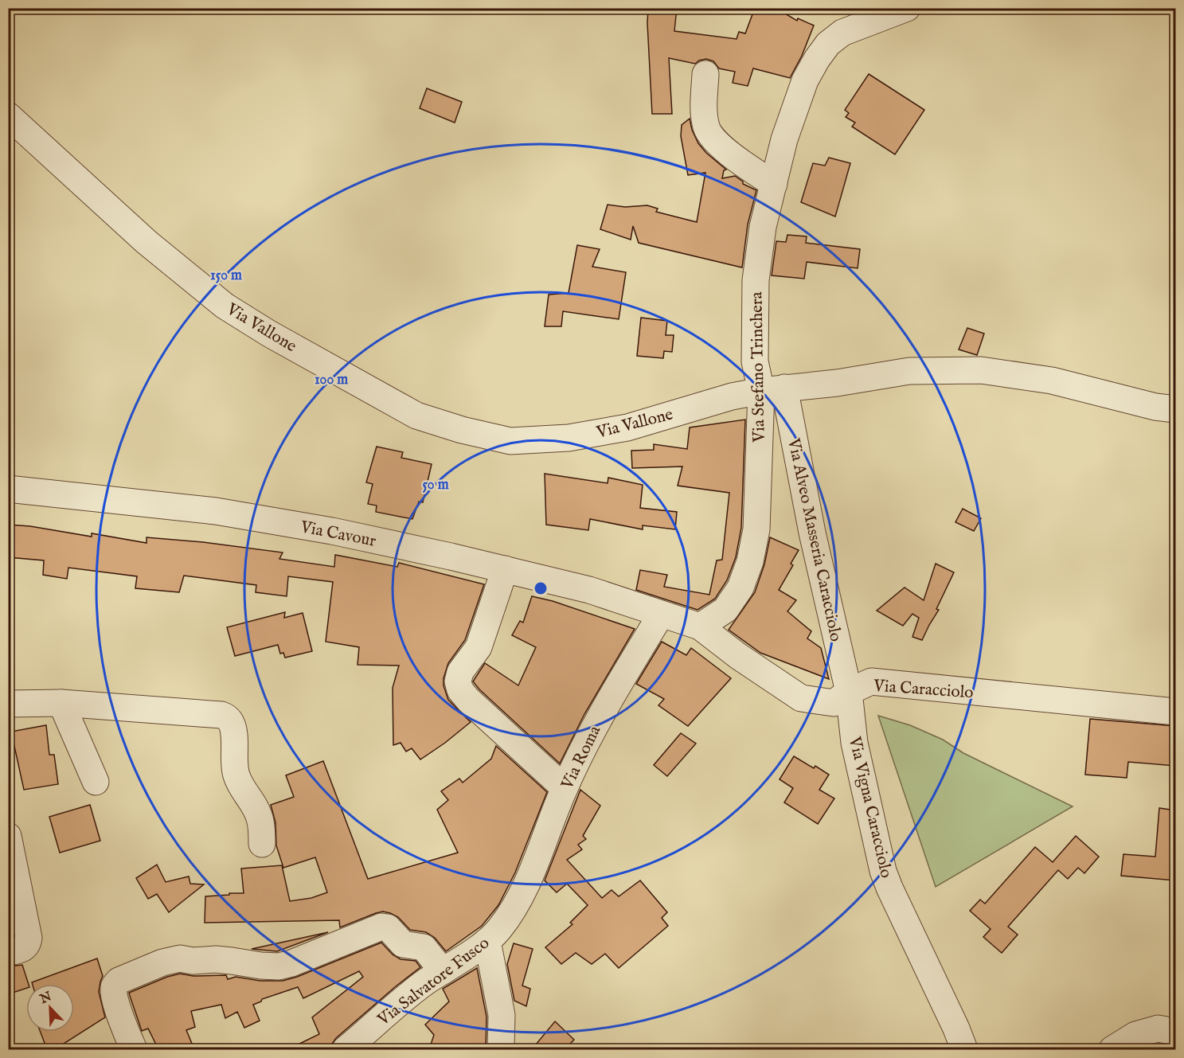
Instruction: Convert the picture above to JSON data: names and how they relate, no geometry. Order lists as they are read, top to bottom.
{
  "streets": {
    "street": [
      "Via Vallone",
      "Via Stefano Trinchera",
      "Via Cavour",
      "Via Alveo Masseria Caracciolo",
      "Via Caracciolo",
      "Via Roma",
      "Via Vigna Caracciolo",
      "Via Salvatore Fusco"
    ]
  },
  "crossings": [
    ["Via Vallone", "Via Stefano Trinchera"],
    ["Via Vallone", "Via Alveo Masseria Caracciolo"],
    ["Via Stefano Trinchera", "Via Cavour"],
    ["Via Stefano Trinchera", "Via Alveo Masseria Caracciolo"],
    ["Via Stefano Trinchera", "Via Caracciolo"],
    ["Via Cavour", "Via Caracciolo"],
    ["Via Cavour", "Via Roma"],
    ["Via Alveo Masseria Caracciolo", "Via Caracciolo"],
    ["Via Alveo Masseria Caracciolo", "Via Vigna Caracciolo"],
    ["Via Caracciolo", "Via Vigna Caracciolo"],
    ["Via Roma", "Via Salvatore Fusco"]
  ],
  "north": "top left",
  "rings": ["150 m", "100 m", "50 m"]
}
